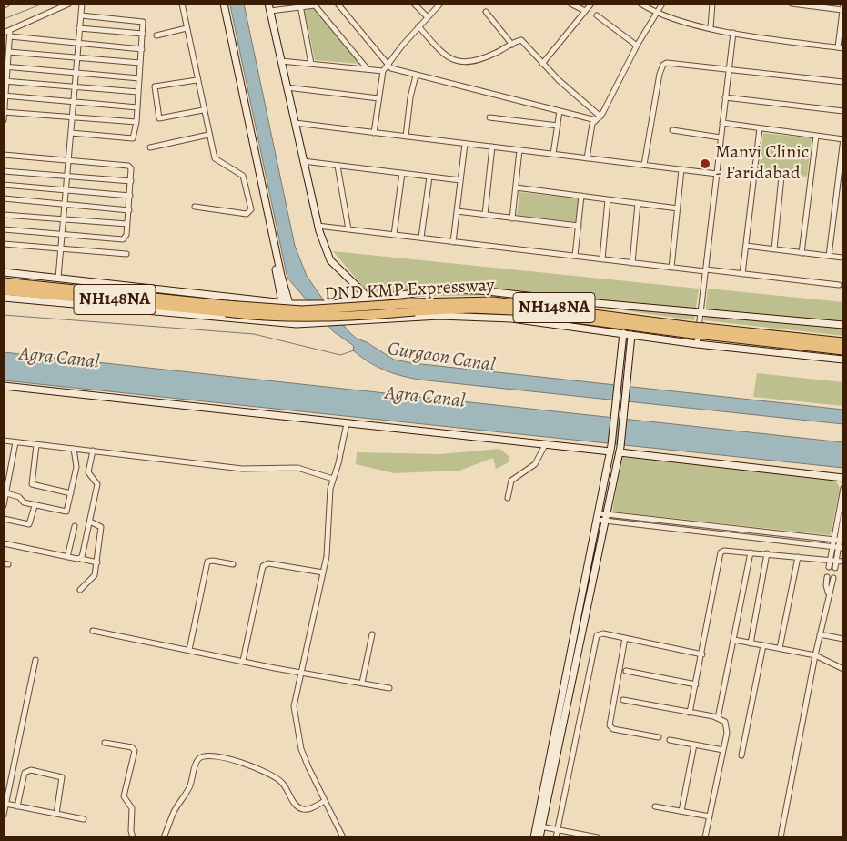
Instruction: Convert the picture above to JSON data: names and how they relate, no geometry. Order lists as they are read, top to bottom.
{
  "streets": {
    "highway": ["DND KMP Expressway", "NH148NA"]
  },
  "water": ["Gurgaon Canal", "Agra Canal"],
  "places": ["Manvi Clinic - Faridabad"]
}
